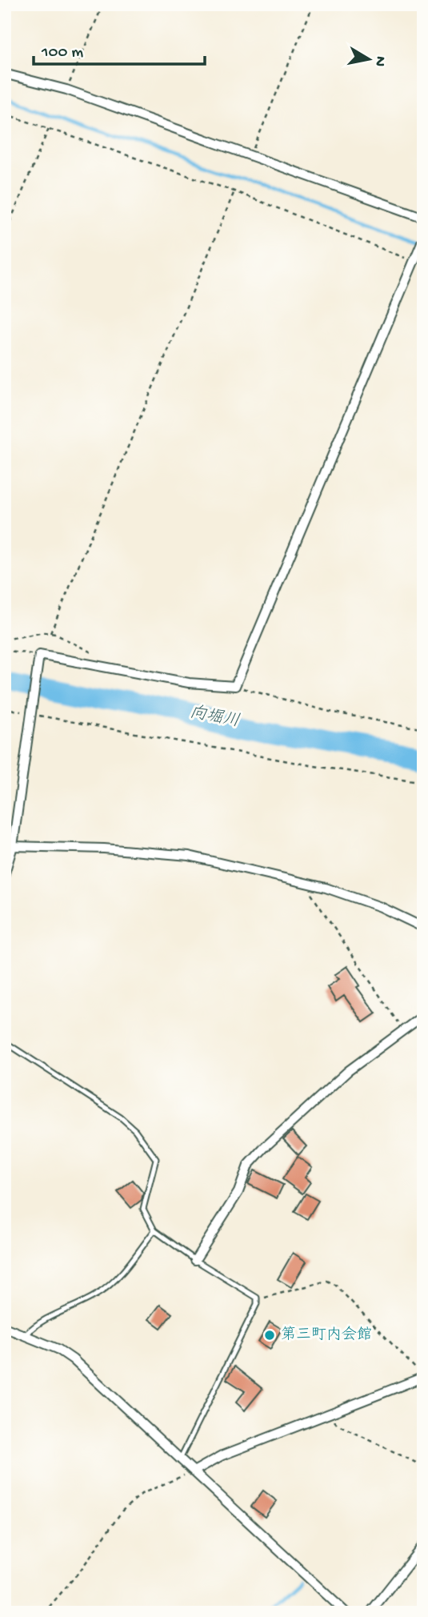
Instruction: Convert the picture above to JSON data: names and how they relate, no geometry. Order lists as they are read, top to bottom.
{
  "water": ["向堀川"],
  "places": ["第三町内会館"],
  "scale_bar": "100 m",
  "north": "right"
}
